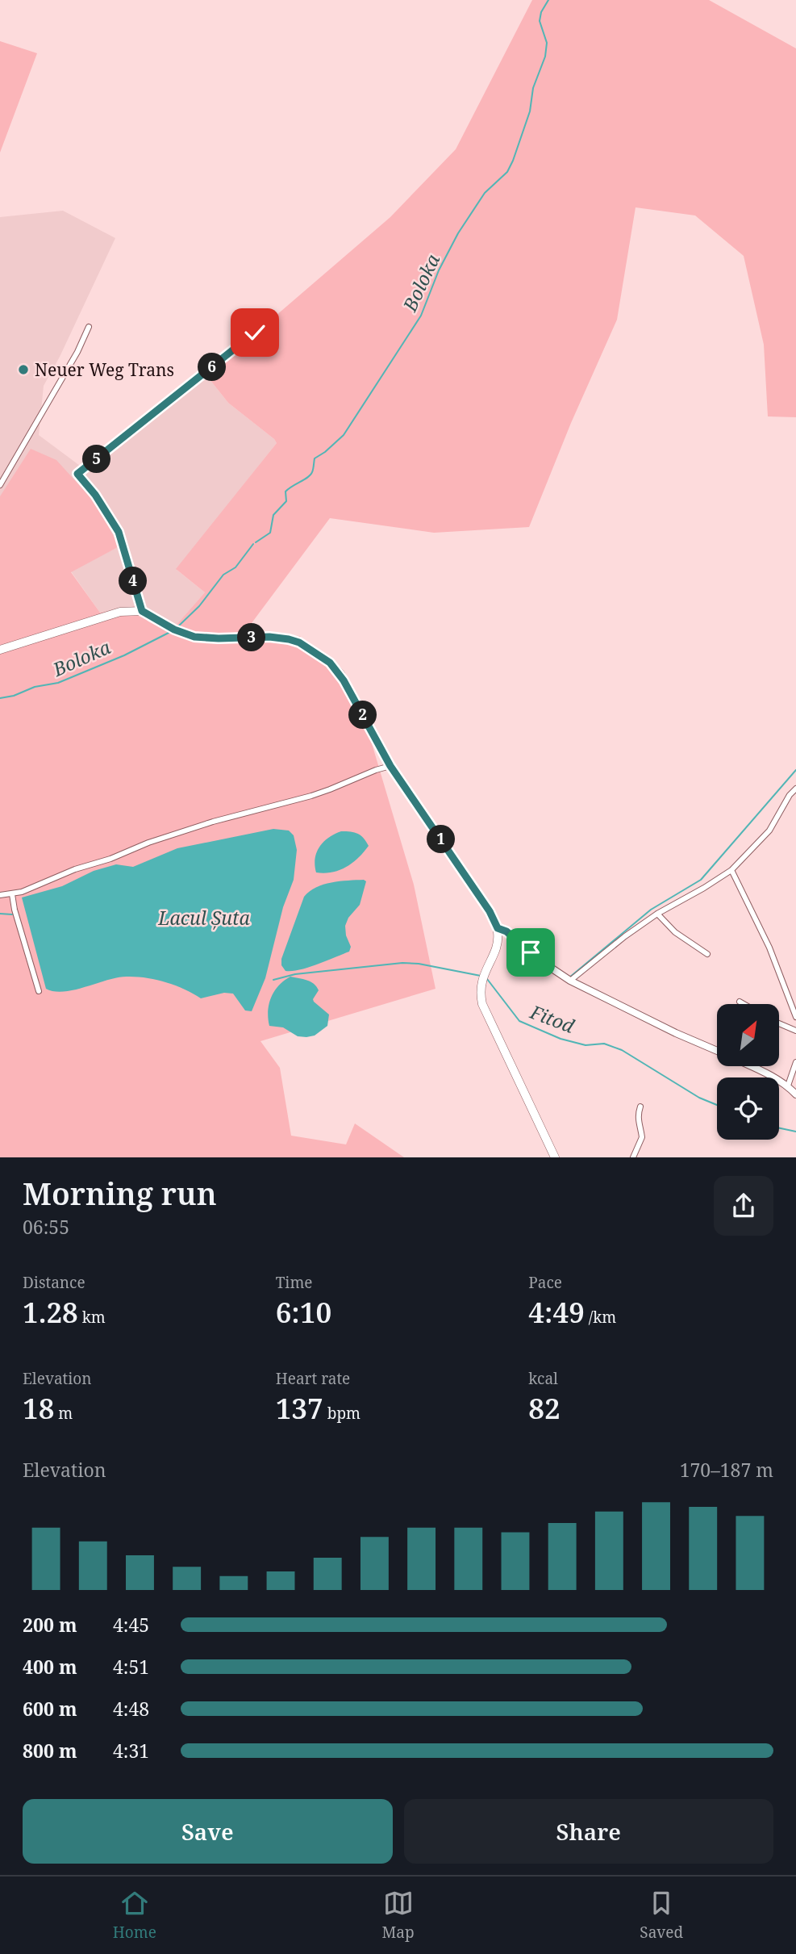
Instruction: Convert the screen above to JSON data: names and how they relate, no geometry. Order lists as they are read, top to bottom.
{
  "water": ["Boloka", "Lacul Șuta", "Fitod"],
  "places": ["Neuer Weg Trans"],
  "north": "top right",
  "page": {
    "pins": [
      "6",
      "5",
      "4",
      "3",
      "2",
      "1"
    ],
    "heading": ["Morning run", "06:55"],
    "stats": [
      ["Distance", "1.28 km"],
      ["Time", "6:10"],
      ["Pace", "4:49 /km"],
      ["Elevation", "18 m"],
      ["Heart rate", "137 bpm"],
      ["kcal", "82"]
    ],
    "chart": ["Elevation", "170–187 m"],
    "list": [
      {
        "name": "200 m",
        "note": "4:45"
      },
      {
        "name": "400 m",
        "note": "4:51"
      },
      {
        "name": "600 m",
        "note": "4:48"
      },
      {
        "name": "800 m",
        "note": "4:31"
      }
    ],
    "buttons": ["Save", "Share"],
    "tabs": ["Home", "Map", "Saved"]
  }
}
